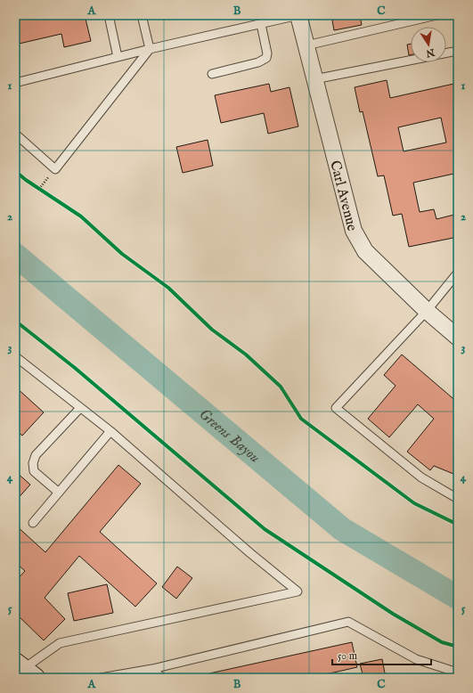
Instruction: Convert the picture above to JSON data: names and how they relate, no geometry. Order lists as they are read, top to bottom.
{
  "streets": {
    "street": ["Carl Avenue"]
  },
  "water": ["Greens Bayou"],
  "scale_bar": "50 m",
  "north": "bottom",
  "grid": {
    "columns": ["A", "B", "C"],
    "rows": [
      "1",
      "2",
      "3",
      "4",
      "5"
    ]
  }
}
